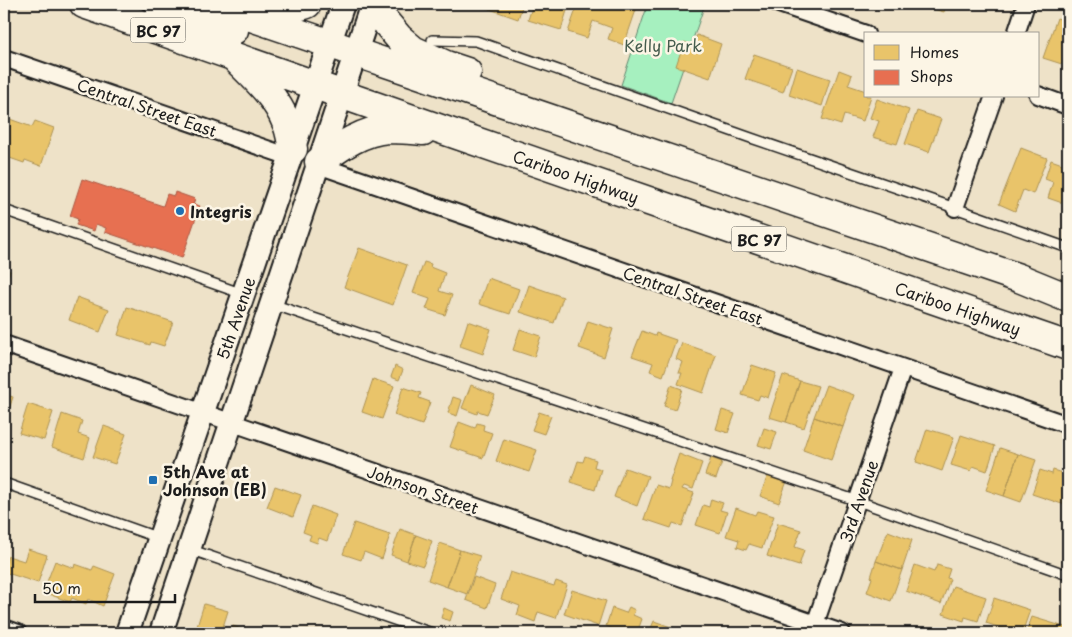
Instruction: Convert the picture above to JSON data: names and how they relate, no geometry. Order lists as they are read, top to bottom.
{
  "streets": {
    "highway": ["BC 97", "Cariboo Highway"],
    "main road": ["5th Avenue"],
    "street": ["Central Street East", "Johnson Street", "3rd Avenue"]
  },
  "crossings": [
    ["Central Street East", "5th Avenue"],
    ["Central Street East", "3rd Avenue"],
    ["Cariboo Highway", "5th Avenue"],
    ["5th Avenue", "Johnson Street"],
    ["Johnson Street", "3rd Avenue"]
  ],
  "parks": ["Kelly Park"],
  "places": {
    "other": ["Integris"],
    "transit": ["5th Ave at Johnson (EB)"]
  },
  "legend": ["Homes", "Shops"],
  "scale_bar": "50 m"
}
